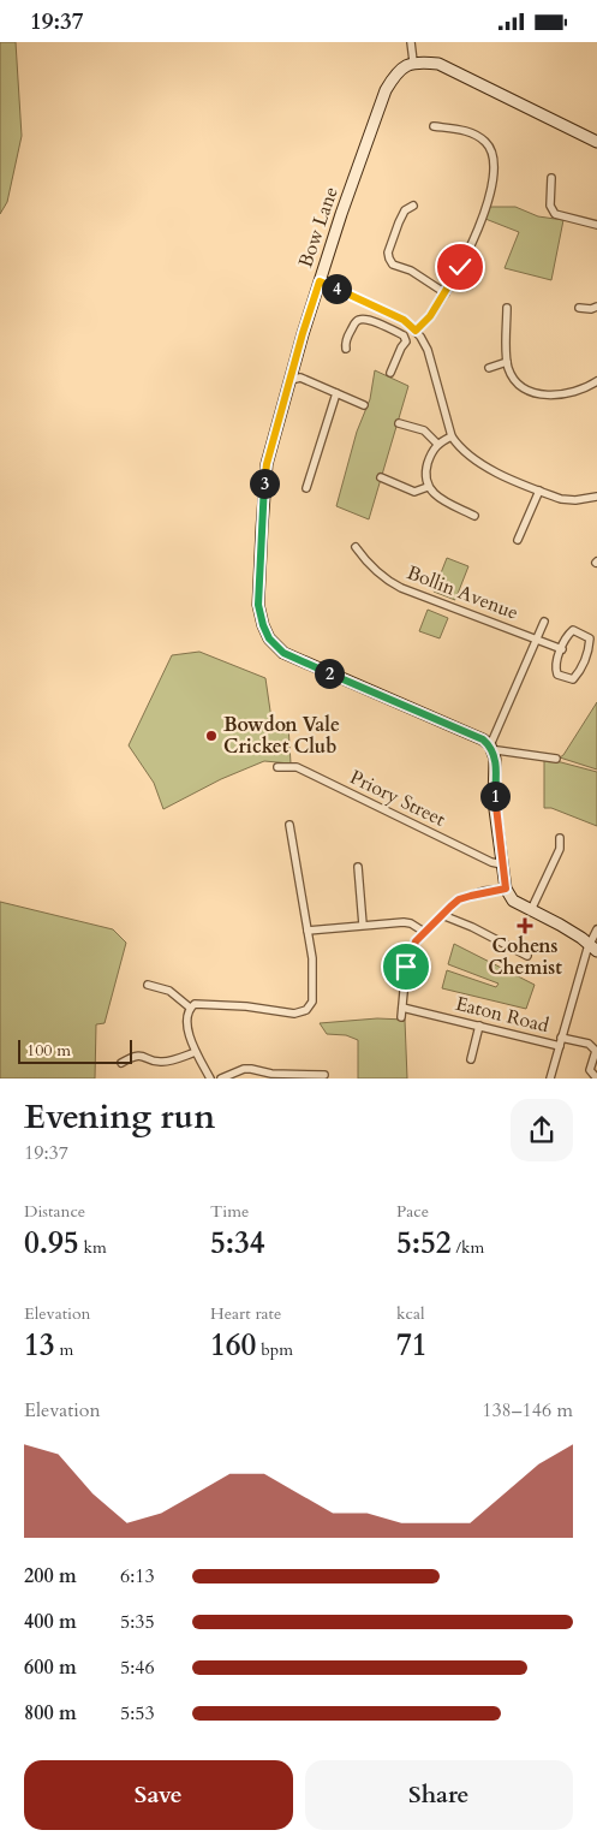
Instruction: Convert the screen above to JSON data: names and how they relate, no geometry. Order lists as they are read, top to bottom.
{
  "streets": {
    "street": [
      "Bow Lane",
      "Bollin Avenue",
      "Priory Street",
      "Eaton Road"
    ]
  },
  "crossings": [
    ["Bow Lane", "Bollin Avenue"]
  ],
  "places": {
    "other": ["Bowdon Vale Cricket Club"],
    "health": ["Cohens Chemist"]
  },
  "scale_bar": "100 m",
  "page": {
    "status": "19:37",
    "pins": [
      "4",
      "3",
      "2",
      "1"
    ],
    "scale": "100 m",
    "heading": ["Evening run", "19:37"],
    "stats": [
      ["Distance", "0.95 km"],
      ["Time", "5:34"],
      ["Pace", "5:52 /km"],
      ["Elevation", "13 m"],
      ["Heart rate", "160 bpm"],
      ["kcal", "71"]
    ],
    "chart": ["Elevation", "138–146 m"],
    "list": [
      {
        "name": "200 m",
        "note": "6:13"
      },
      {
        "name": "400 m",
        "note": "5:35"
      },
      {
        "name": "600 m",
        "note": "5:46"
      },
      {
        "name": "800 m",
        "note": "5:53"
      }
    ],
    "buttons": ["Save", "Share"]
  }
}
